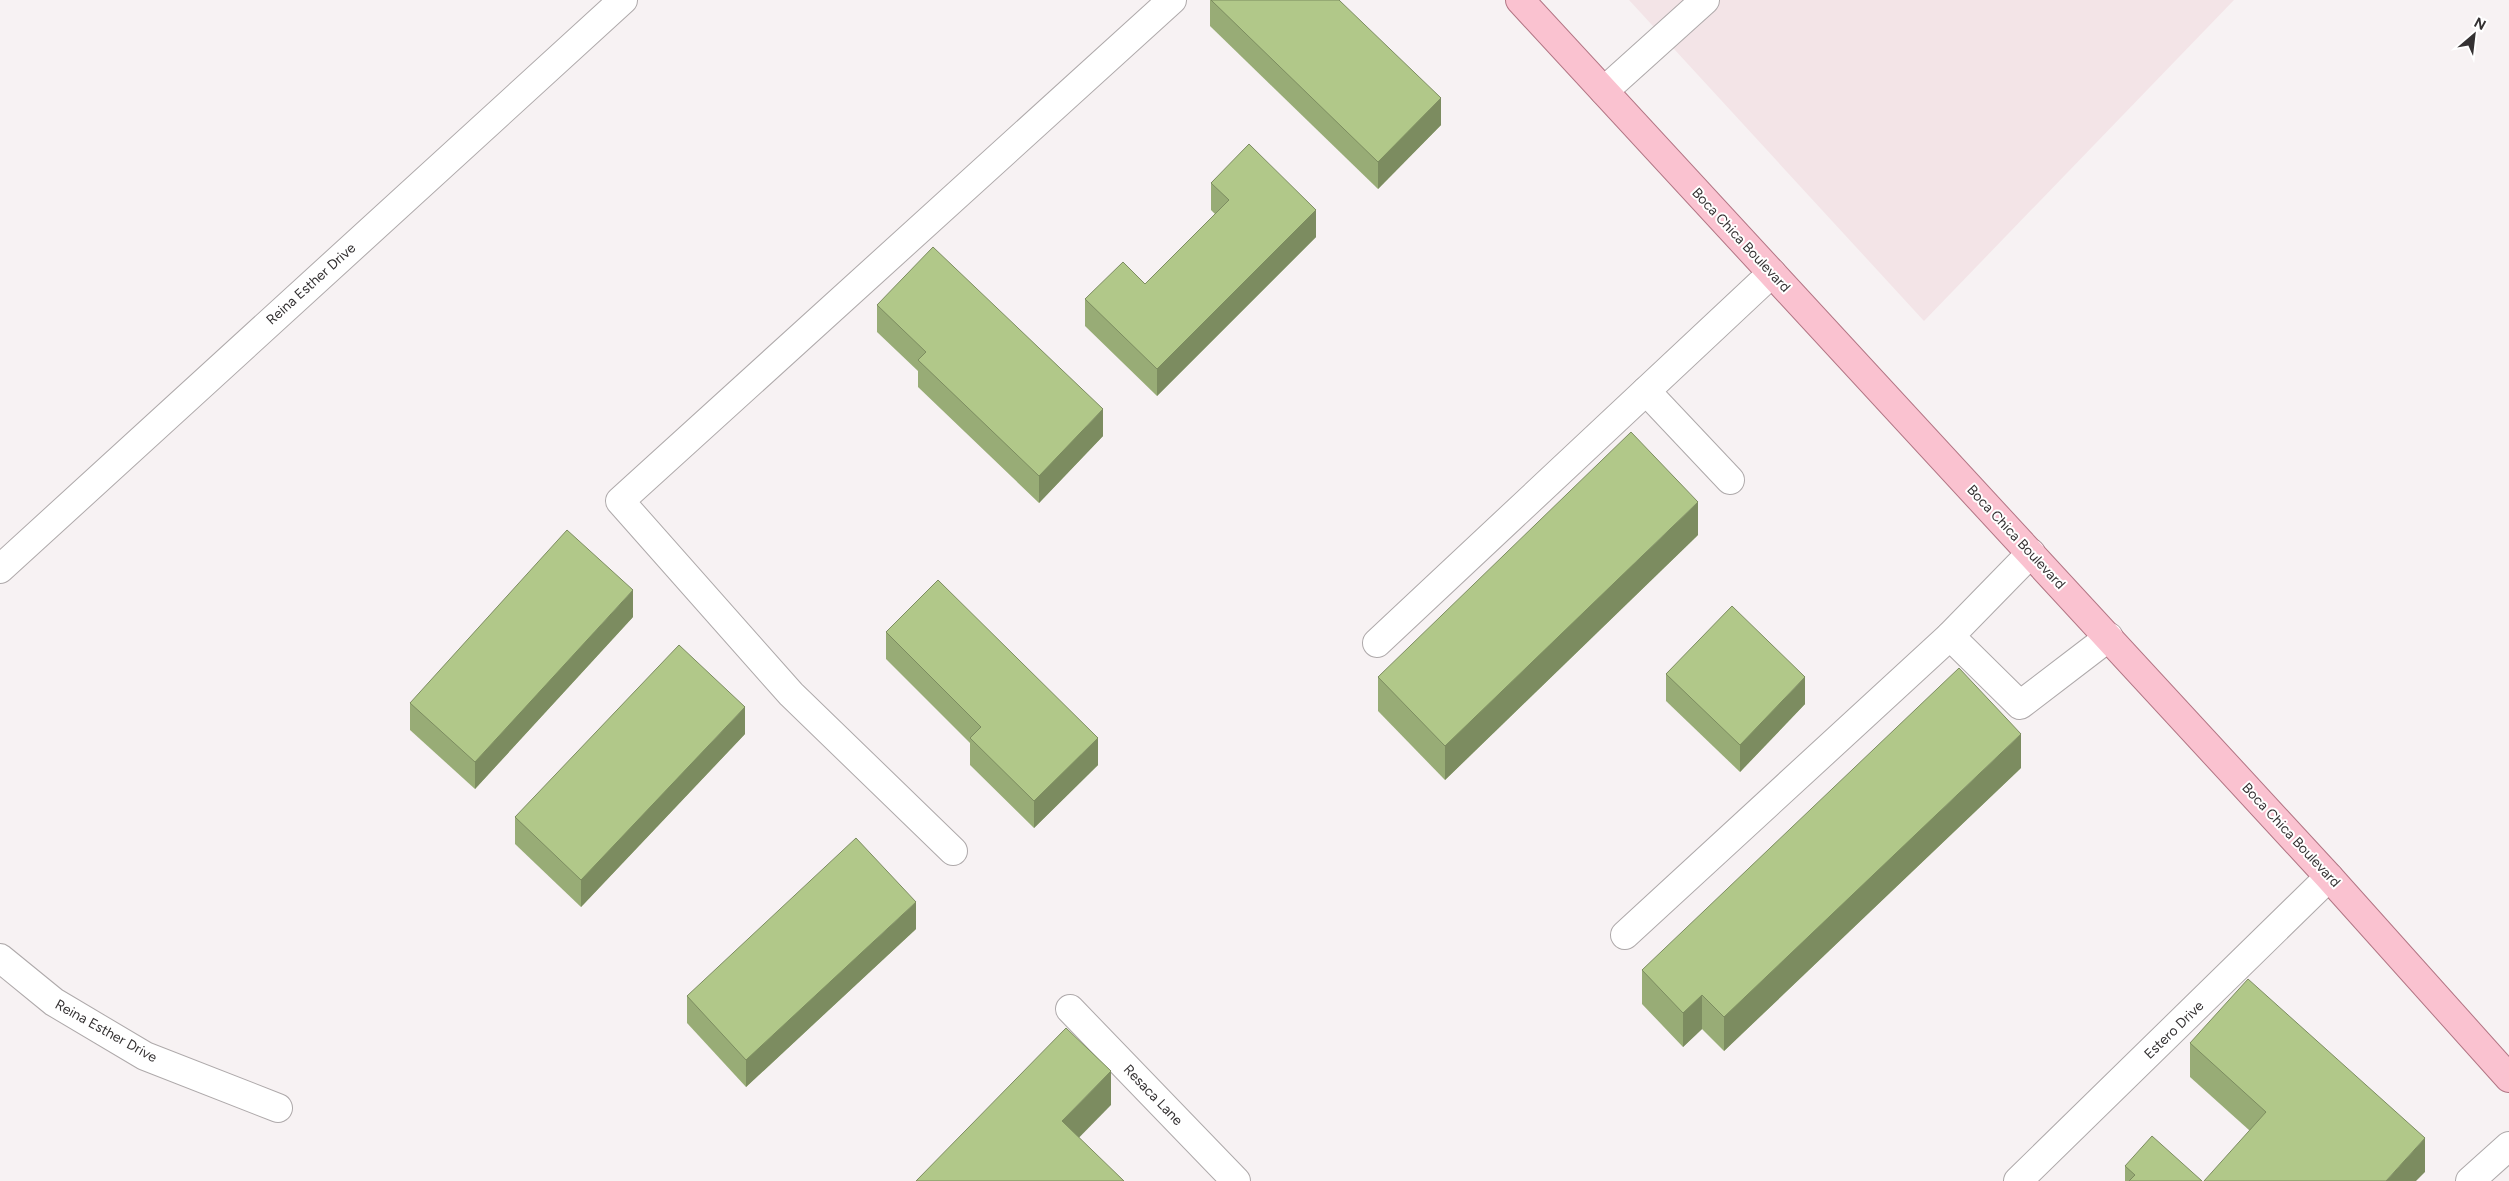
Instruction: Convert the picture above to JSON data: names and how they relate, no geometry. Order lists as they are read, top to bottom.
{
  "streets": {
    "main road": ["Boca Chica Boulevard"],
    "street": ["Reina Esther Drive", "Estero Drive", "Resaca Lane"]
  },
  "crossings": [
    ["Boca Chica Boulevard", "Estero Drive"]
  ],
  "north": "top right"
}
